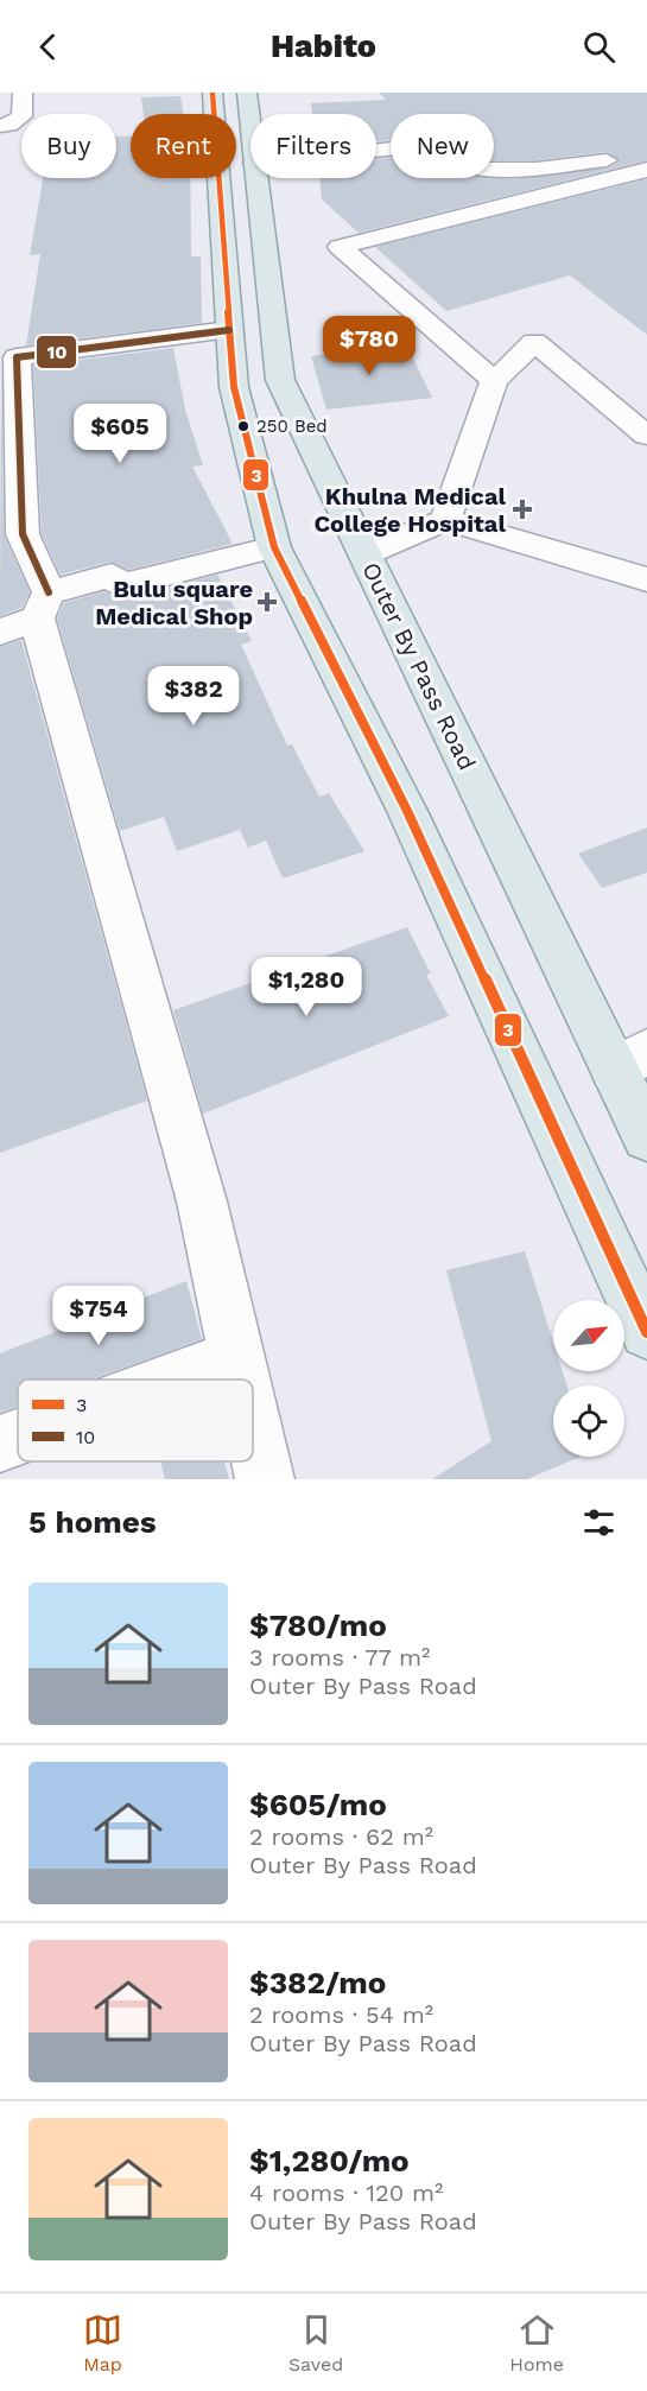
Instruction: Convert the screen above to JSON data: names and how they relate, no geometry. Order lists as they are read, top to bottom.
{
  "streets": {
    "main road": ["Outer By Pass Road"]
  },
  "places": {
    "other": ["250 Bed"],
    "health": ["Khulna Medical College Hospital", "Bulu square Medical Shop"]
  },
  "lines": ["transit line 3", "transit line 10"],
  "legend": ["3", "10"],
  "north": "top right",
  "page": {
    "header": "Habito",
    "chip": [
      "Buy",
      "Rent",
      "Filters",
      "New"
    ],
    "price": [
      "$780",
      "$605",
      "$382",
      "$1,280",
      "$754"
    ],
    "heading": "5 homes",
    "list": [
      {
        "name": "$780/mo",
        "note": "3 rooms · 77 m² · Outer By Pass Road"
      },
      {
        "name": "$605/mo",
        "note": "2 rooms · 62 m² · Outer By Pass Road"
      },
      {
        "name": "$382/mo",
        "note": "2 rooms · 54 m² · Outer By Pass Road"
      },
      {
        "name": "$1,280/mo",
        "note": "4 rooms · 120 m² · Outer By Pass Road"
      }
    ],
    "tabs": ["Map", "Saved", "Home"]
  }
}
